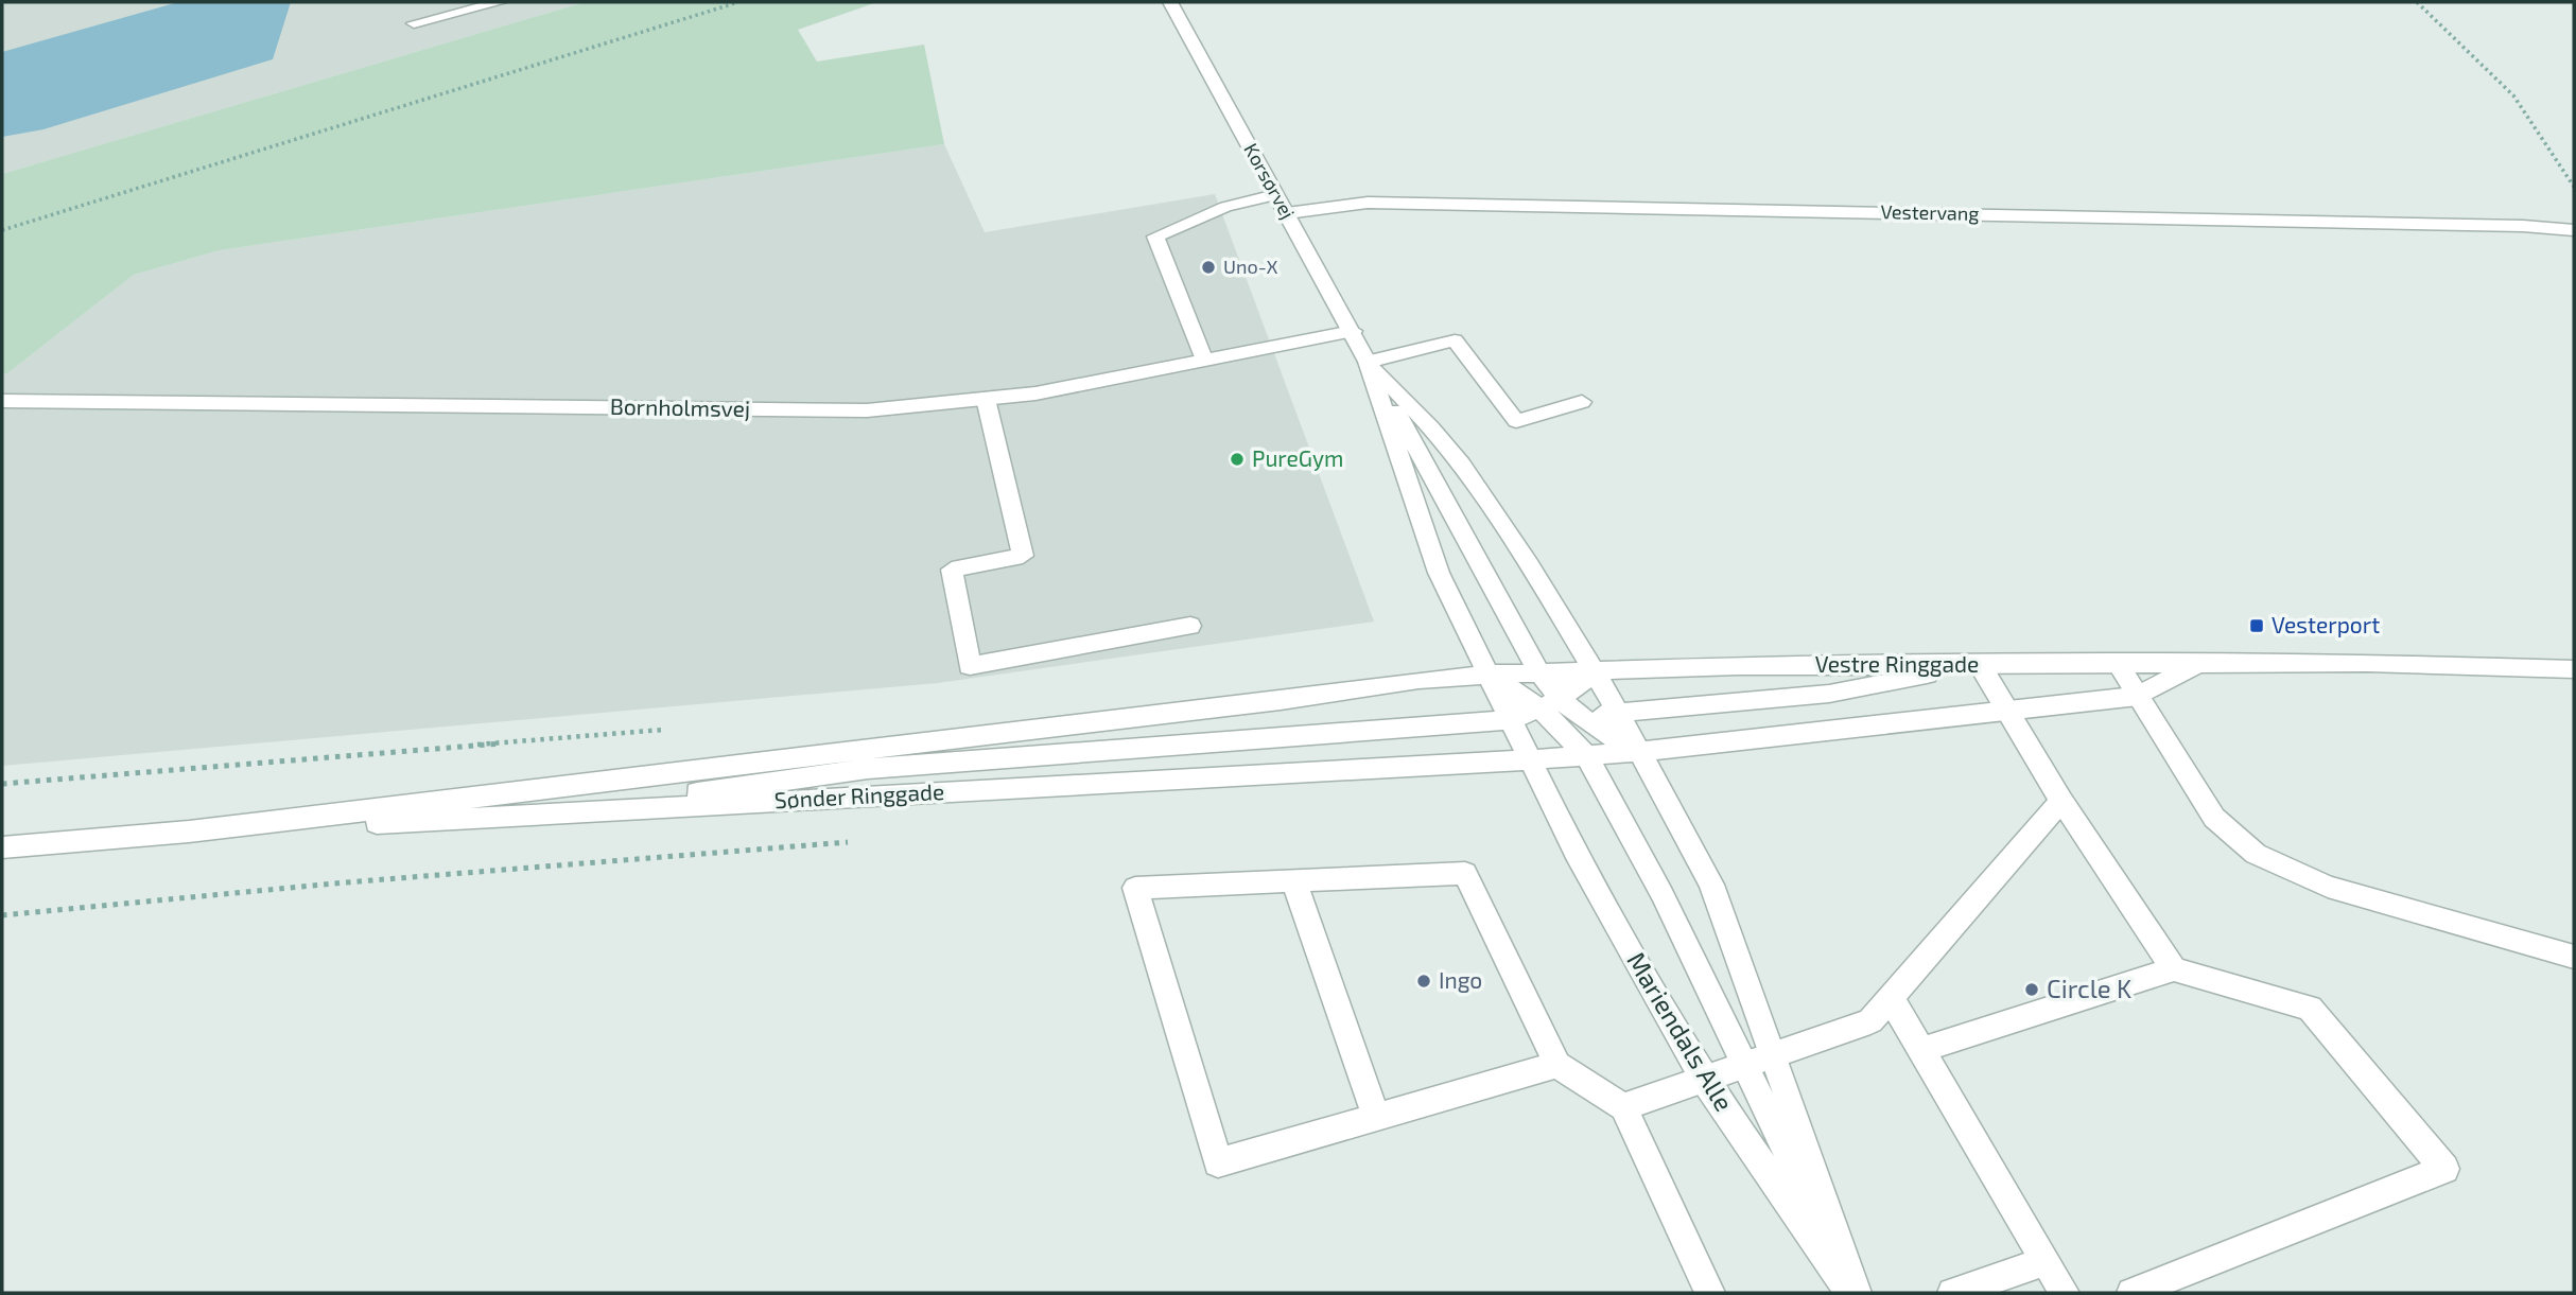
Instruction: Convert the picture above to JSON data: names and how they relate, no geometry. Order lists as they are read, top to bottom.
{
  "streets": {
    "street": [
      "Korsørvej",
      "Vestervang",
      "Bornholmsvej",
      "Vestre Ringgade",
      "Sønder Ringgade",
      "Mariendals Alle"
    ]
  },
  "crossings": [
    ["Korsørvej", "Vestervang"],
    ["Korsørvej", "Bornholmsvej"],
    ["Korsørvej", "Vestre Ringgade"],
    ["Korsørvej", "Sønder Ringgade"],
    ["Korsørvej", "Mariendals Alle"],
    ["Vestre Ringgade", "Sønder Ringgade"],
    ["Sønder Ringgade", "Mariendals Alle"]
  ],
  "places": {
    "other": [
      "Uno-X",
      "PureGym",
      "Ingo",
      "Circle K"
    ],
    "transit": ["Vesterport"]
  }
}
